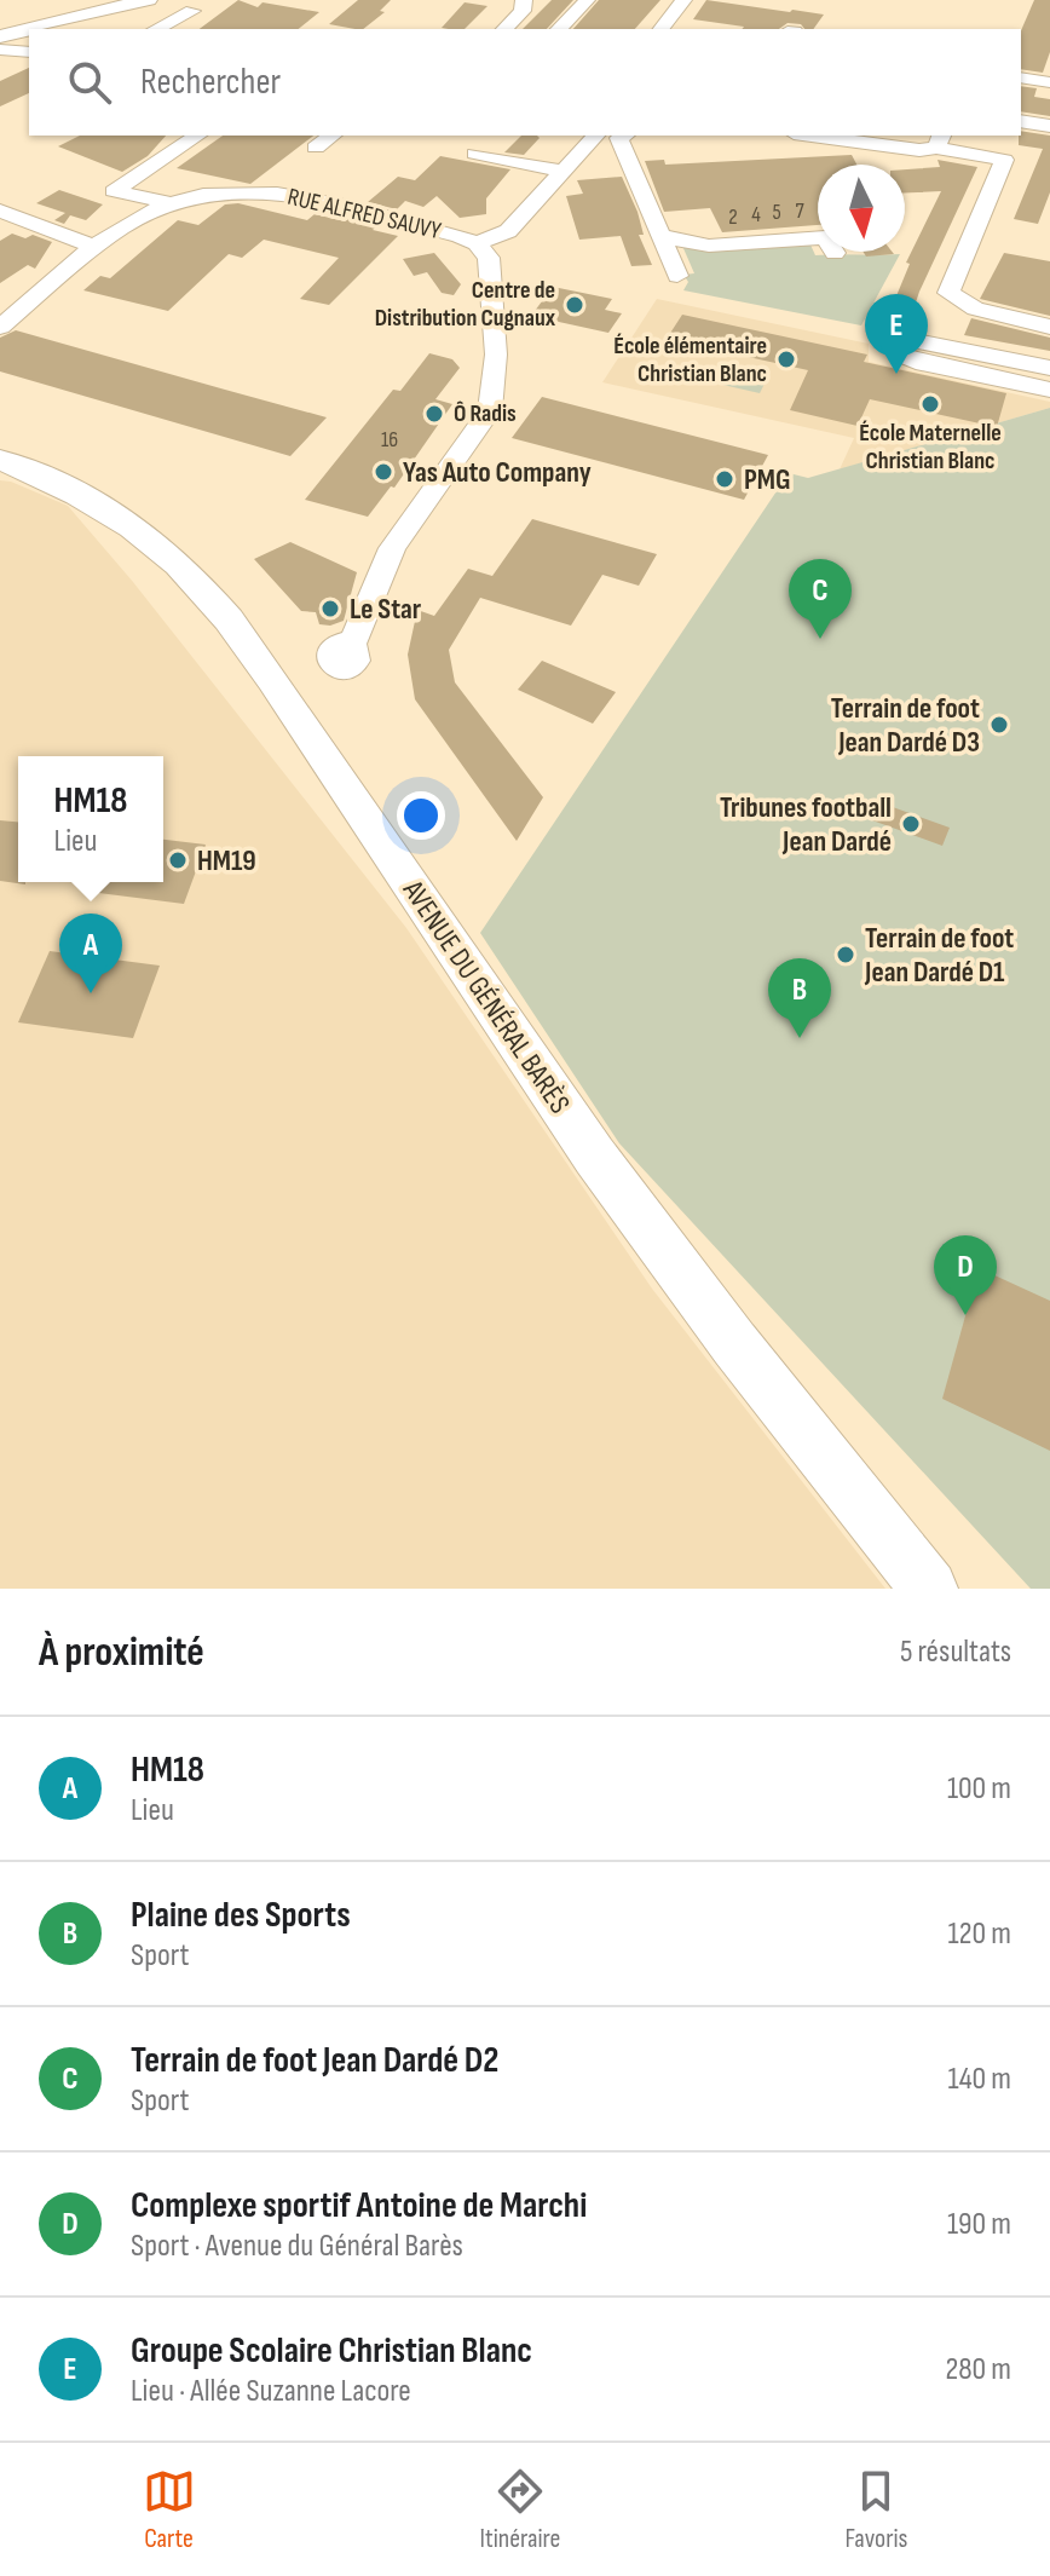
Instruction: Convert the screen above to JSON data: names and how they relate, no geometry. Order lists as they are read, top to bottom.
{
  "streets": {
    "main road": ["AVENUE DU GÉNÉRAL BARÈS"],
    "street": ["RUE ALFRED SAUVY"]
  },
  "places": [
    "Centre de Distribution Cugnaux",
    "École élémentaire Christian Blanc",
    "École Maternelle Christian Blanc",
    "Ô Radis",
    "Yas Auto Company",
    "PMG",
    "Le Star",
    "Terrain de foot Jean Dardé D3",
    "Tribunes football Jean Dardé",
    "HM19",
    "Terrain de foot Jean Dardé D1"
  ],
  "house_numbers": [
    "7",
    "5",
    "4",
    "2",
    "16"
  ],
  "north": "bottom",
  "page": {
    "search": "Rechercher",
    "pins": [
      "E",
      "C",
      "A",
      "B",
      "D"
    ],
    "popup": ["HM18", "Lieu"],
    "heading": ["À proximité", "5 résultats"],
    "list": [
      {
        "mark": "A",
        "name": "HM18",
        "note": "Lieu",
        "value": "100 m"
      },
      {
        "mark": "B",
        "name": "Plaine des Sports",
        "note": "Sport",
        "value": "120 m"
      },
      {
        "mark": "C",
        "name": "Terrain de foot Jean Dardé D2",
        "note": "Sport",
        "value": "140 m"
      },
      {
        "mark": "D",
        "name": "Complexe sportif Antoine de Marchi",
        "note": "Sport · Avenue du Général Barès",
        "value": "190 m"
      },
      {
        "mark": "E",
        "name": "Groupe Scolaire Christian Blanc",
        "note": "Lieu · Allée Suzanne Lacore",
        "value": "280 m"
      }
    ],
    "nav": ["Carte", "Itinéraire", "Favoris"]
  }
}
